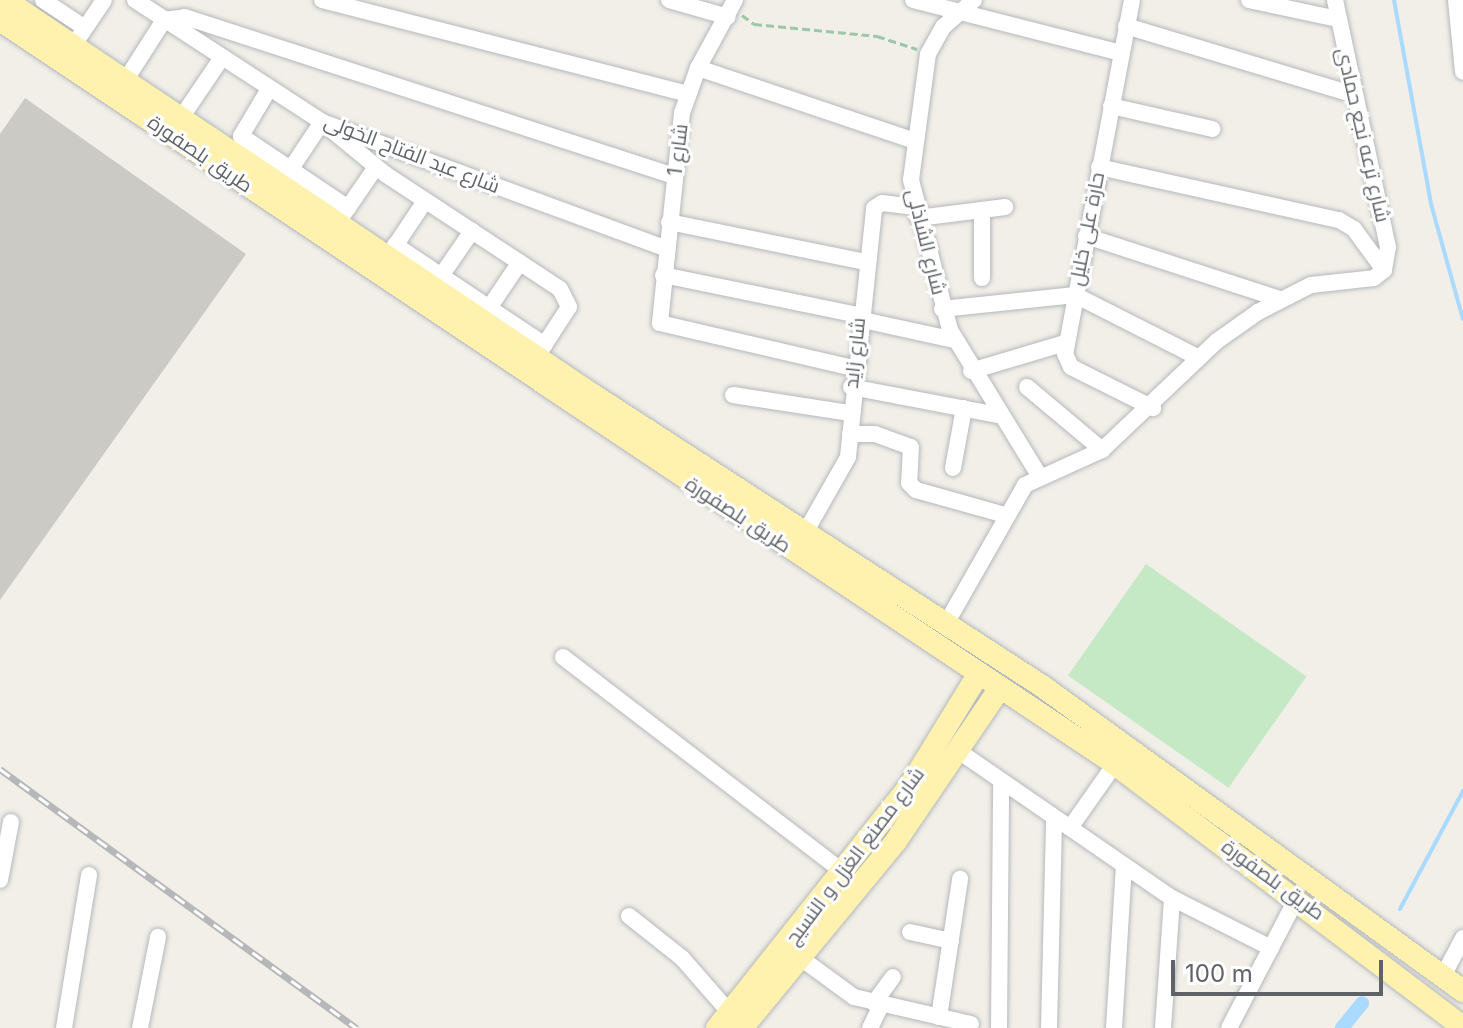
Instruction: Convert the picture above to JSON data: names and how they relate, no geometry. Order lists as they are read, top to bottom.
{
  "streets": {
    "main road": ["طريق بلصفورة", "شارع مصنع الغزل و النسيج"],
    "street": [
      "شارع ترعه نجع حمادى",
      "شارع 1",
      "شارع عبد الفتاح الخولى",
      "حارة على خليل",
      "شارع الشاذلى",
      "شارع زايد"
    ]
  },
  "crossings": [
    ["شارع 1", "شارع عبد الفتاح الخولى"],
    ["شارع 1", "شارع زايد"],
    ["طريق بلصفورة", "شارع زايد"],
    ["طريق بلصفورة", "شارع مصنع الغزل و النسيج"],
    ["شارع الشاذلى", "شارع زايد"]
  ],
  "scale_bar": "100 m"
}
